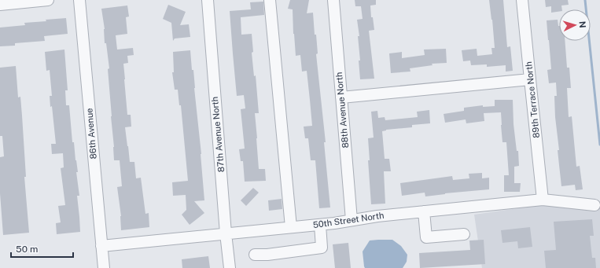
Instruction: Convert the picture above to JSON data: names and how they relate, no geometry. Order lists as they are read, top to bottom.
{
  "streets": {
    "street": [
      "89th Terrace North",
      "88th Avenue North",
      "86th Avenue",
      "87th Avenue North",
      "50th Street North"
    ]
  },
  "crossings": [
    ["89th Terrace North", "50th Street North"],
    ["88th Avenue North", "50th Street North"],
    ["86th Avenue", "50th Street North"],
    ["87th Avenue North", "50th Street North"]
  ],
  "scale_bar": "50 m",
  "north": "right"
}
